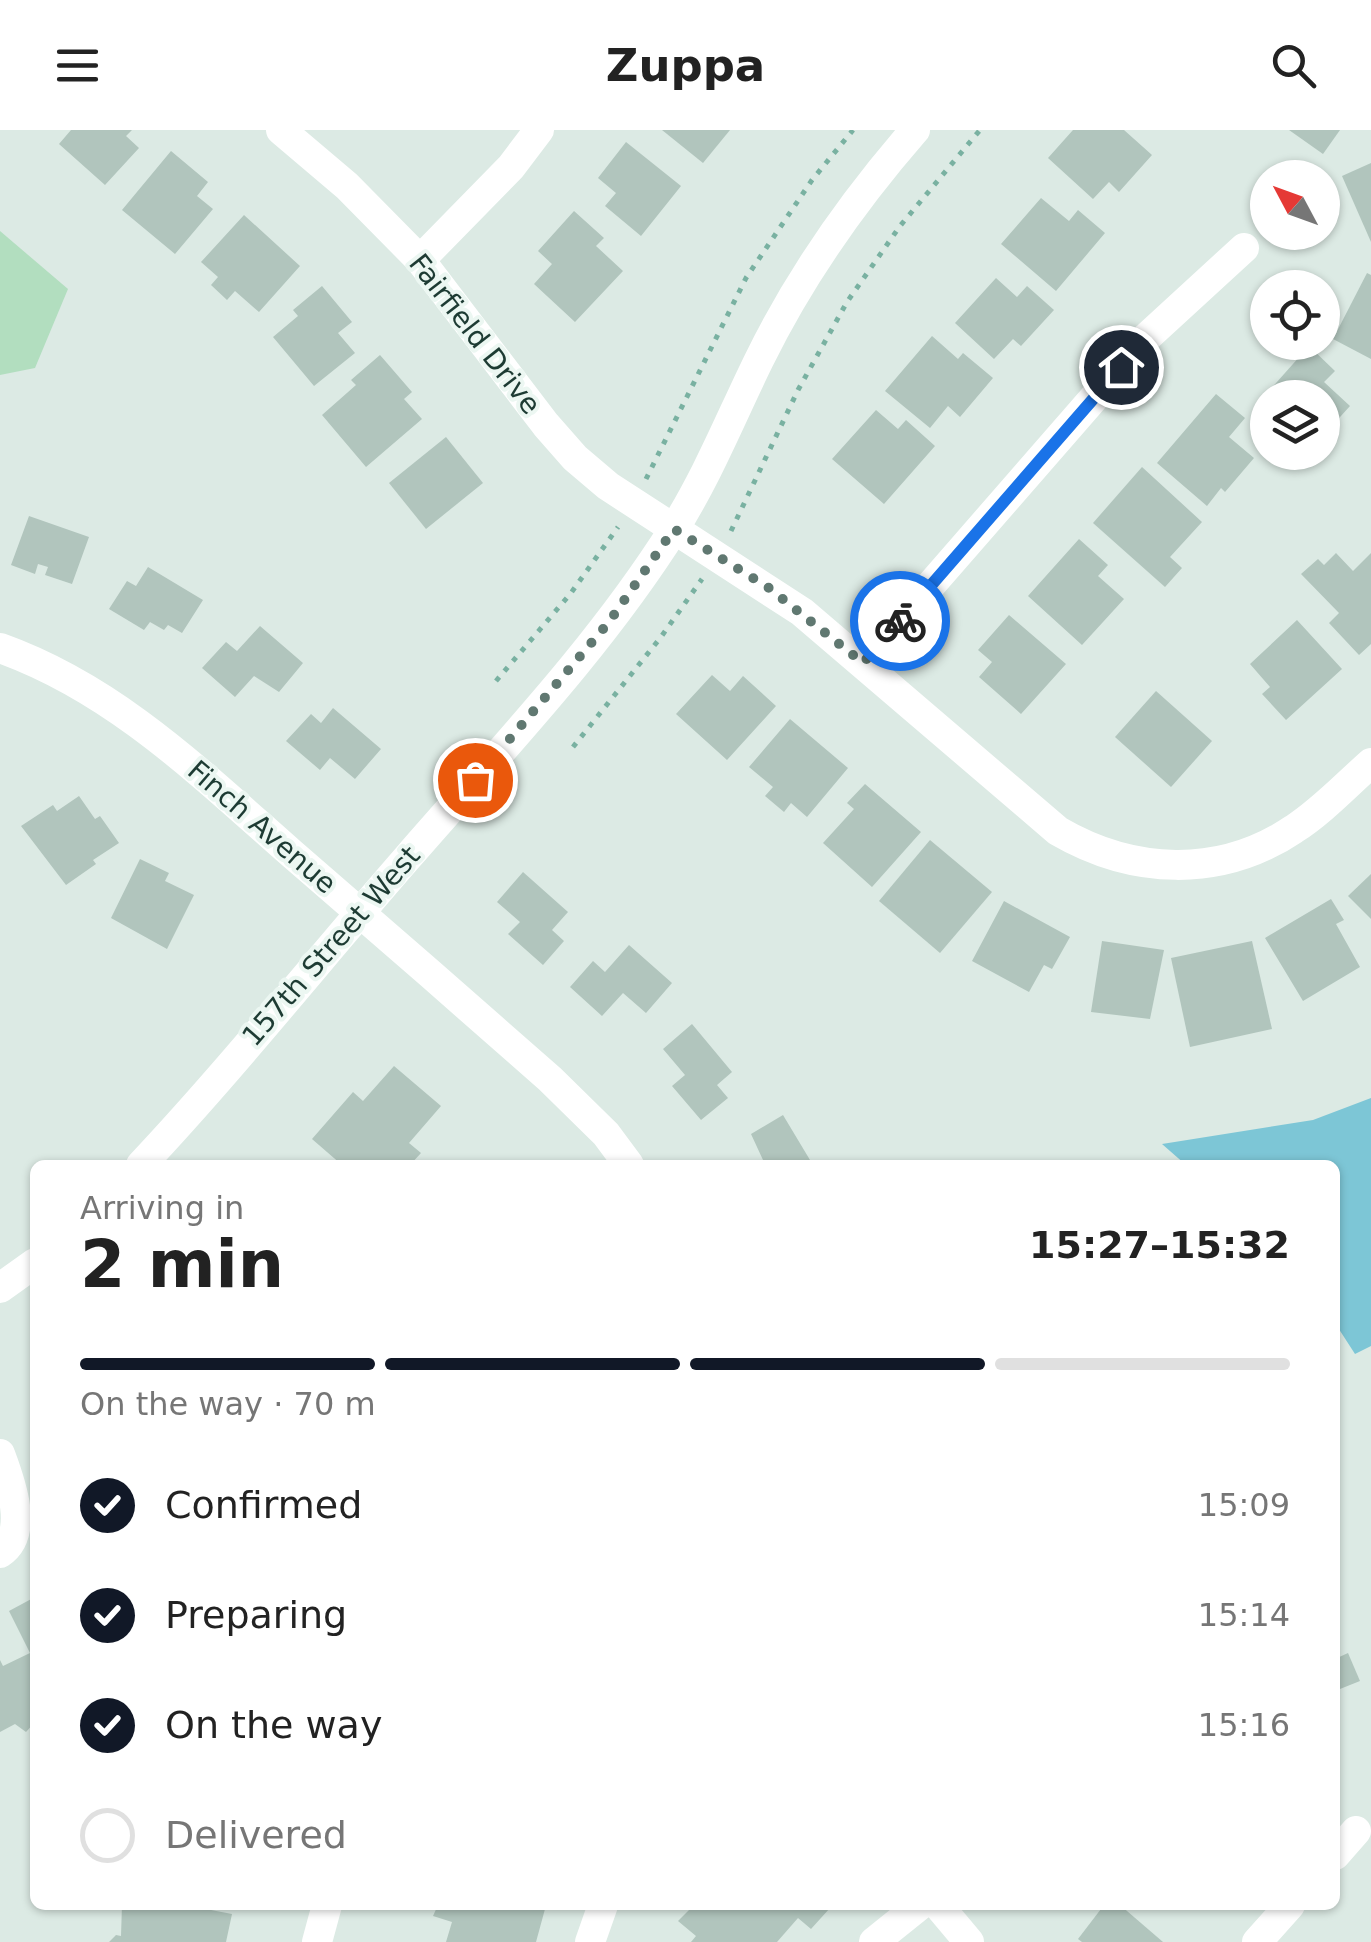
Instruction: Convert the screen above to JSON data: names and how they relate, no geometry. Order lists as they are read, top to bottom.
{
  "streets": {
    "street": ["Fairfield Drive", "Finch Avenue", "157th Street West"]
  },
  "crossings": [
    ["Fairfield Drive", "157th Street West"],
    ["Finch Avenue", "157th Street West"]
  ],
  "north": "top left",
  "page": {
    "header": "Zuppa",
    "heading": ["2 min", "Arriving in", "15:27–15:32"],
    "bar": "On the way · 70 m",
    "list": [
      ["Confirmed", "15:09"],
      ["Preparing", "15:14"],
      ["On the way", "15:16"],
      "Delivered"
    ]
  }
}
